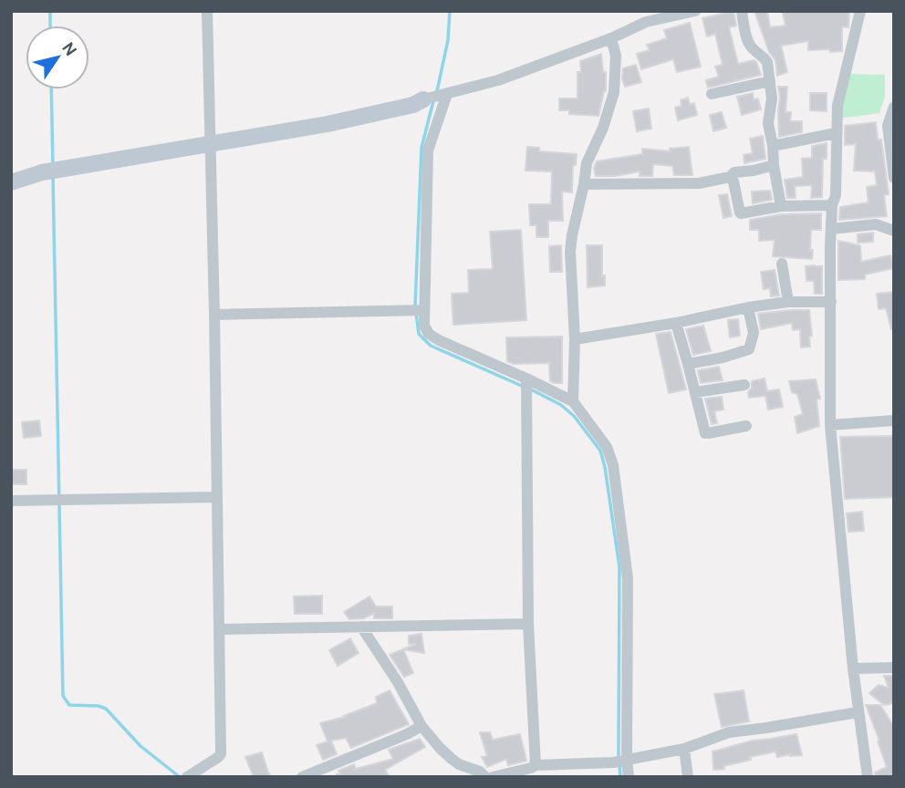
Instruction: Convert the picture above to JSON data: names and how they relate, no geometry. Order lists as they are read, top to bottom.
{
  "north": "top right"
}
